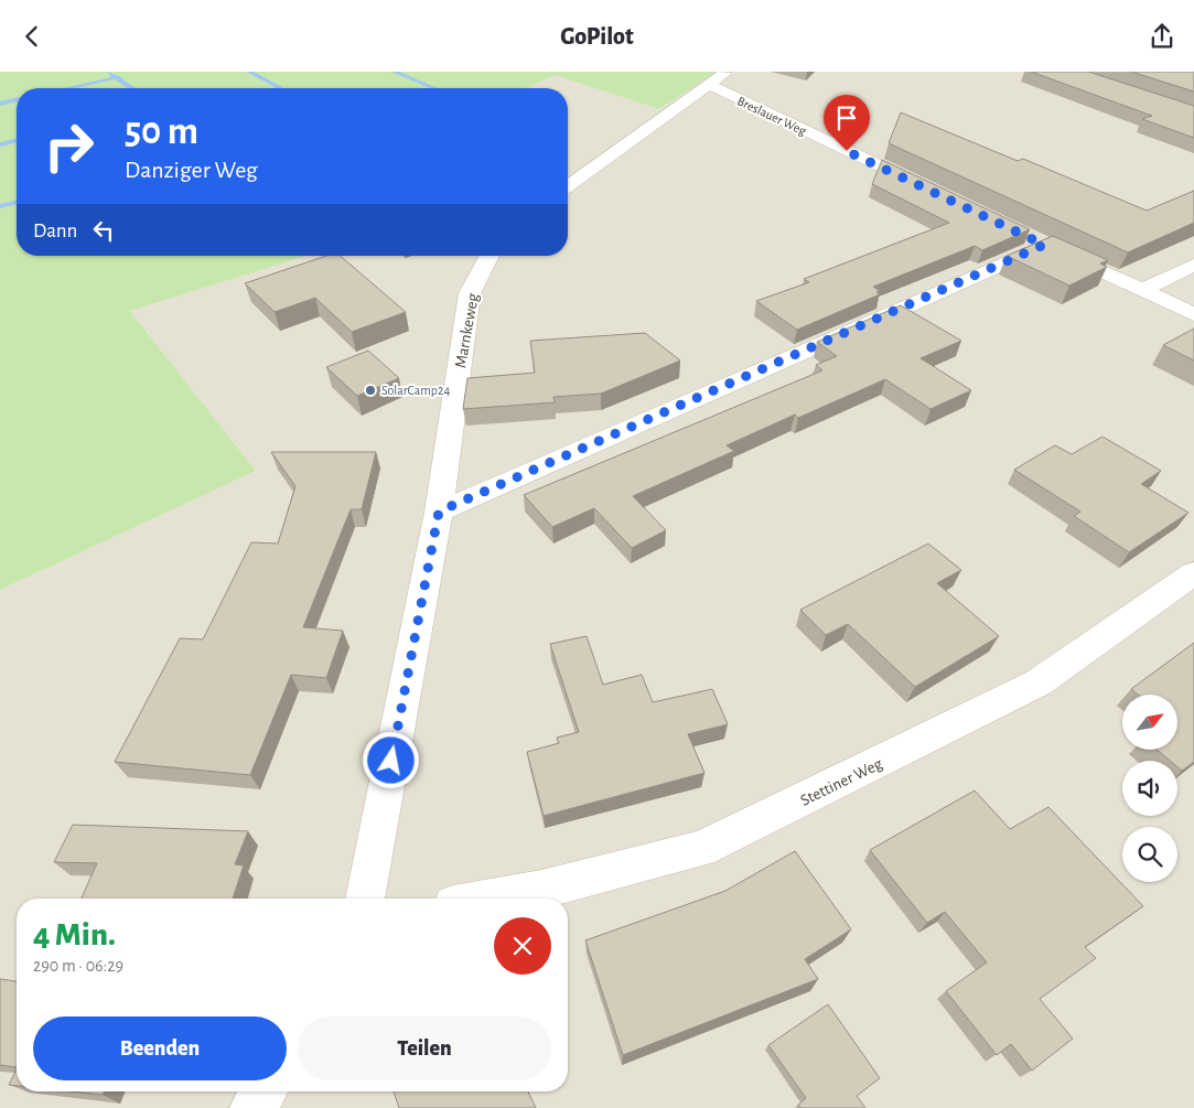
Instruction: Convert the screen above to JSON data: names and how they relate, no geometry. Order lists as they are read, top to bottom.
{
  "streets": {
    "street": ["Breslauer Weg", "Marnkeweg", "Stettiner Weg"]
  },
  "places": ["SolarCamp24"],
  "north": "top right",
  "page": {
    "header": "GoPilot",
    "turn": ["50 m", "Danziger Weg"],
    "then": "Dann",
    "heading": ["4 Min.", "290 m · 06:29"],
    "buttons": ["Beenden", "Teilen"]
  }
}
